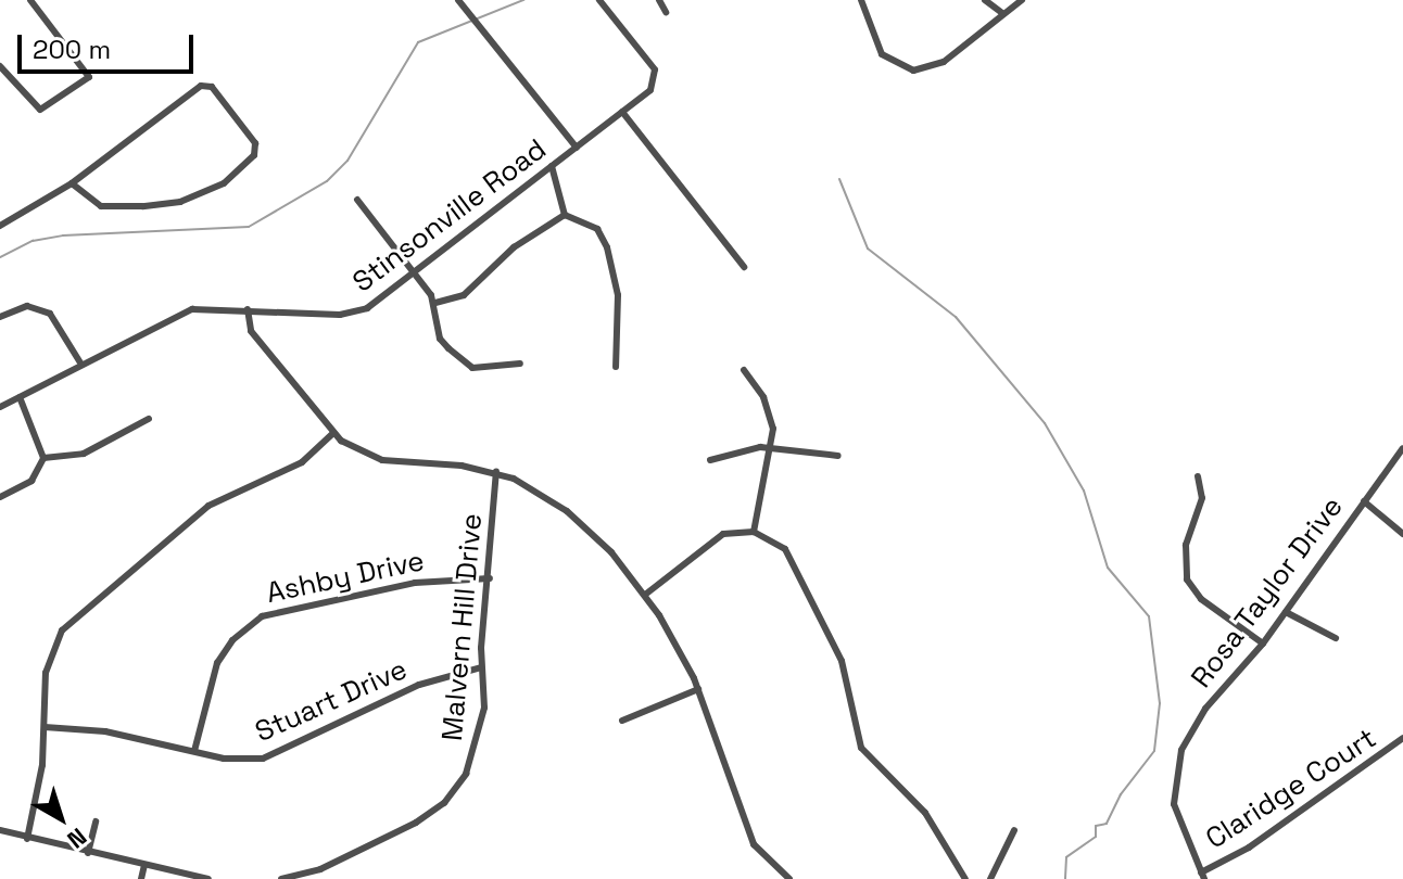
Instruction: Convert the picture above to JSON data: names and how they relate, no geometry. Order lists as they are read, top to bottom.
{
  "streets": {
    "street": [
      "Stinsonville Road",
      "Ashby Drive",
      "Rosa Taylor Drive",
      "Malvern Hill Drive",
      "Stuart Drive",
      "Claridge Court"
    ]
  },
  "crossings": [
    ["Ashby Drive", "Malvern Hill Drive"],
    ["Ashby Drive", "Stuart Drive"],
    ["Rosa Taylor Drive", "Claridge Court"],
    ["Malvern Hill Drive", "Stuart Drive"]
  ],
  "scale_bar": "200 m",
  "north": "bottom right"
}
